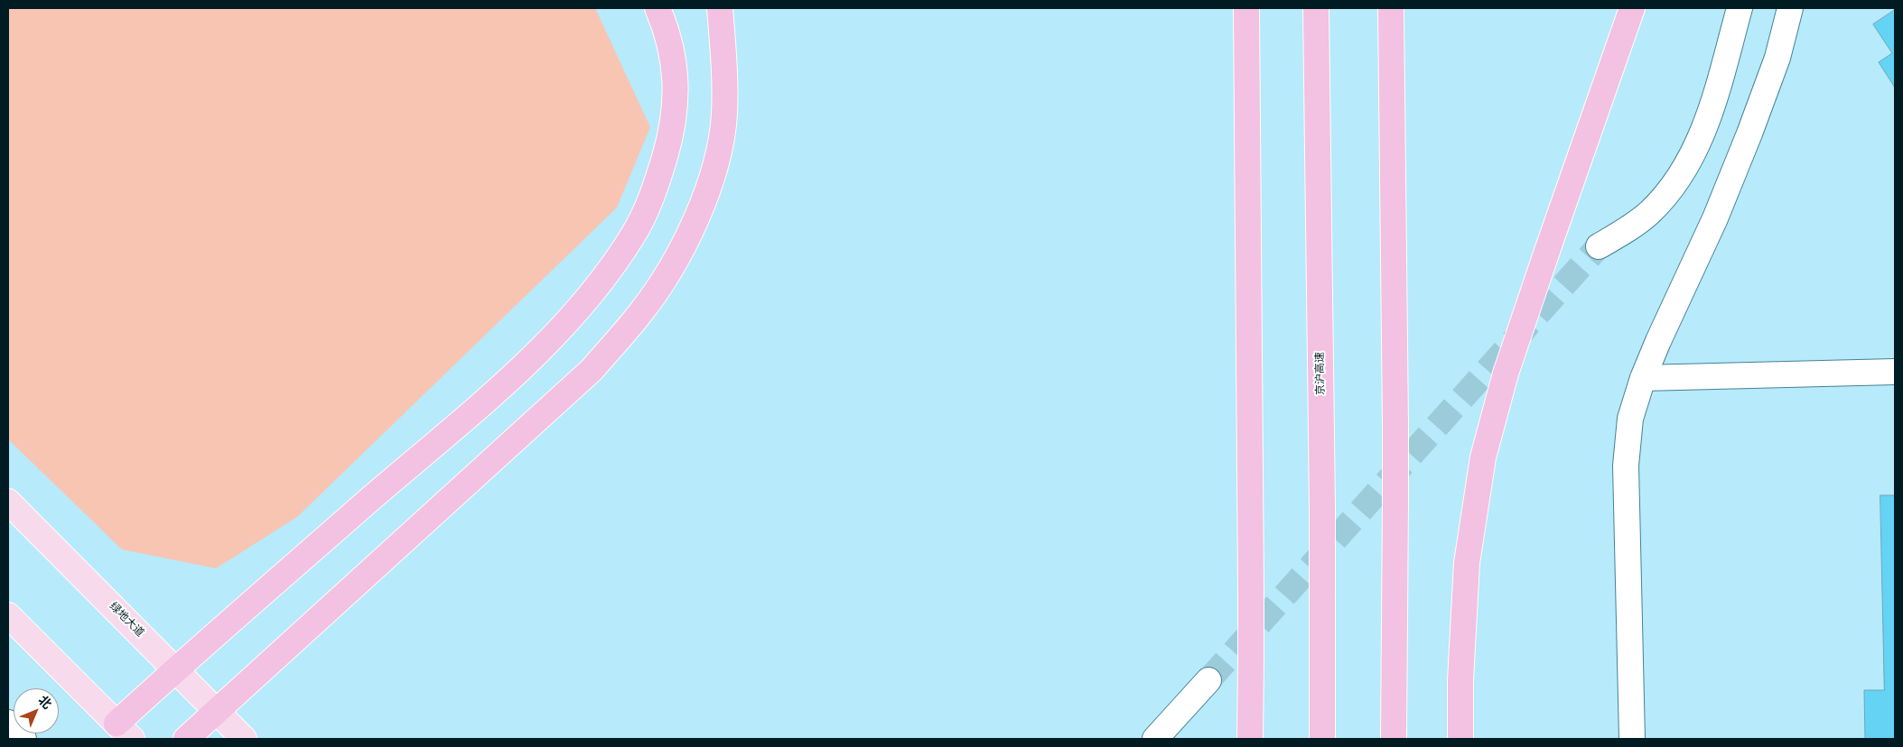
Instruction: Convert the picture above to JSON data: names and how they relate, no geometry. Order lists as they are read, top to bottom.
{
  "streets": {
    "highway": ["京沪高速"],
    "main road": ["绿地大道"]
  },
  "north": "top right"
}
